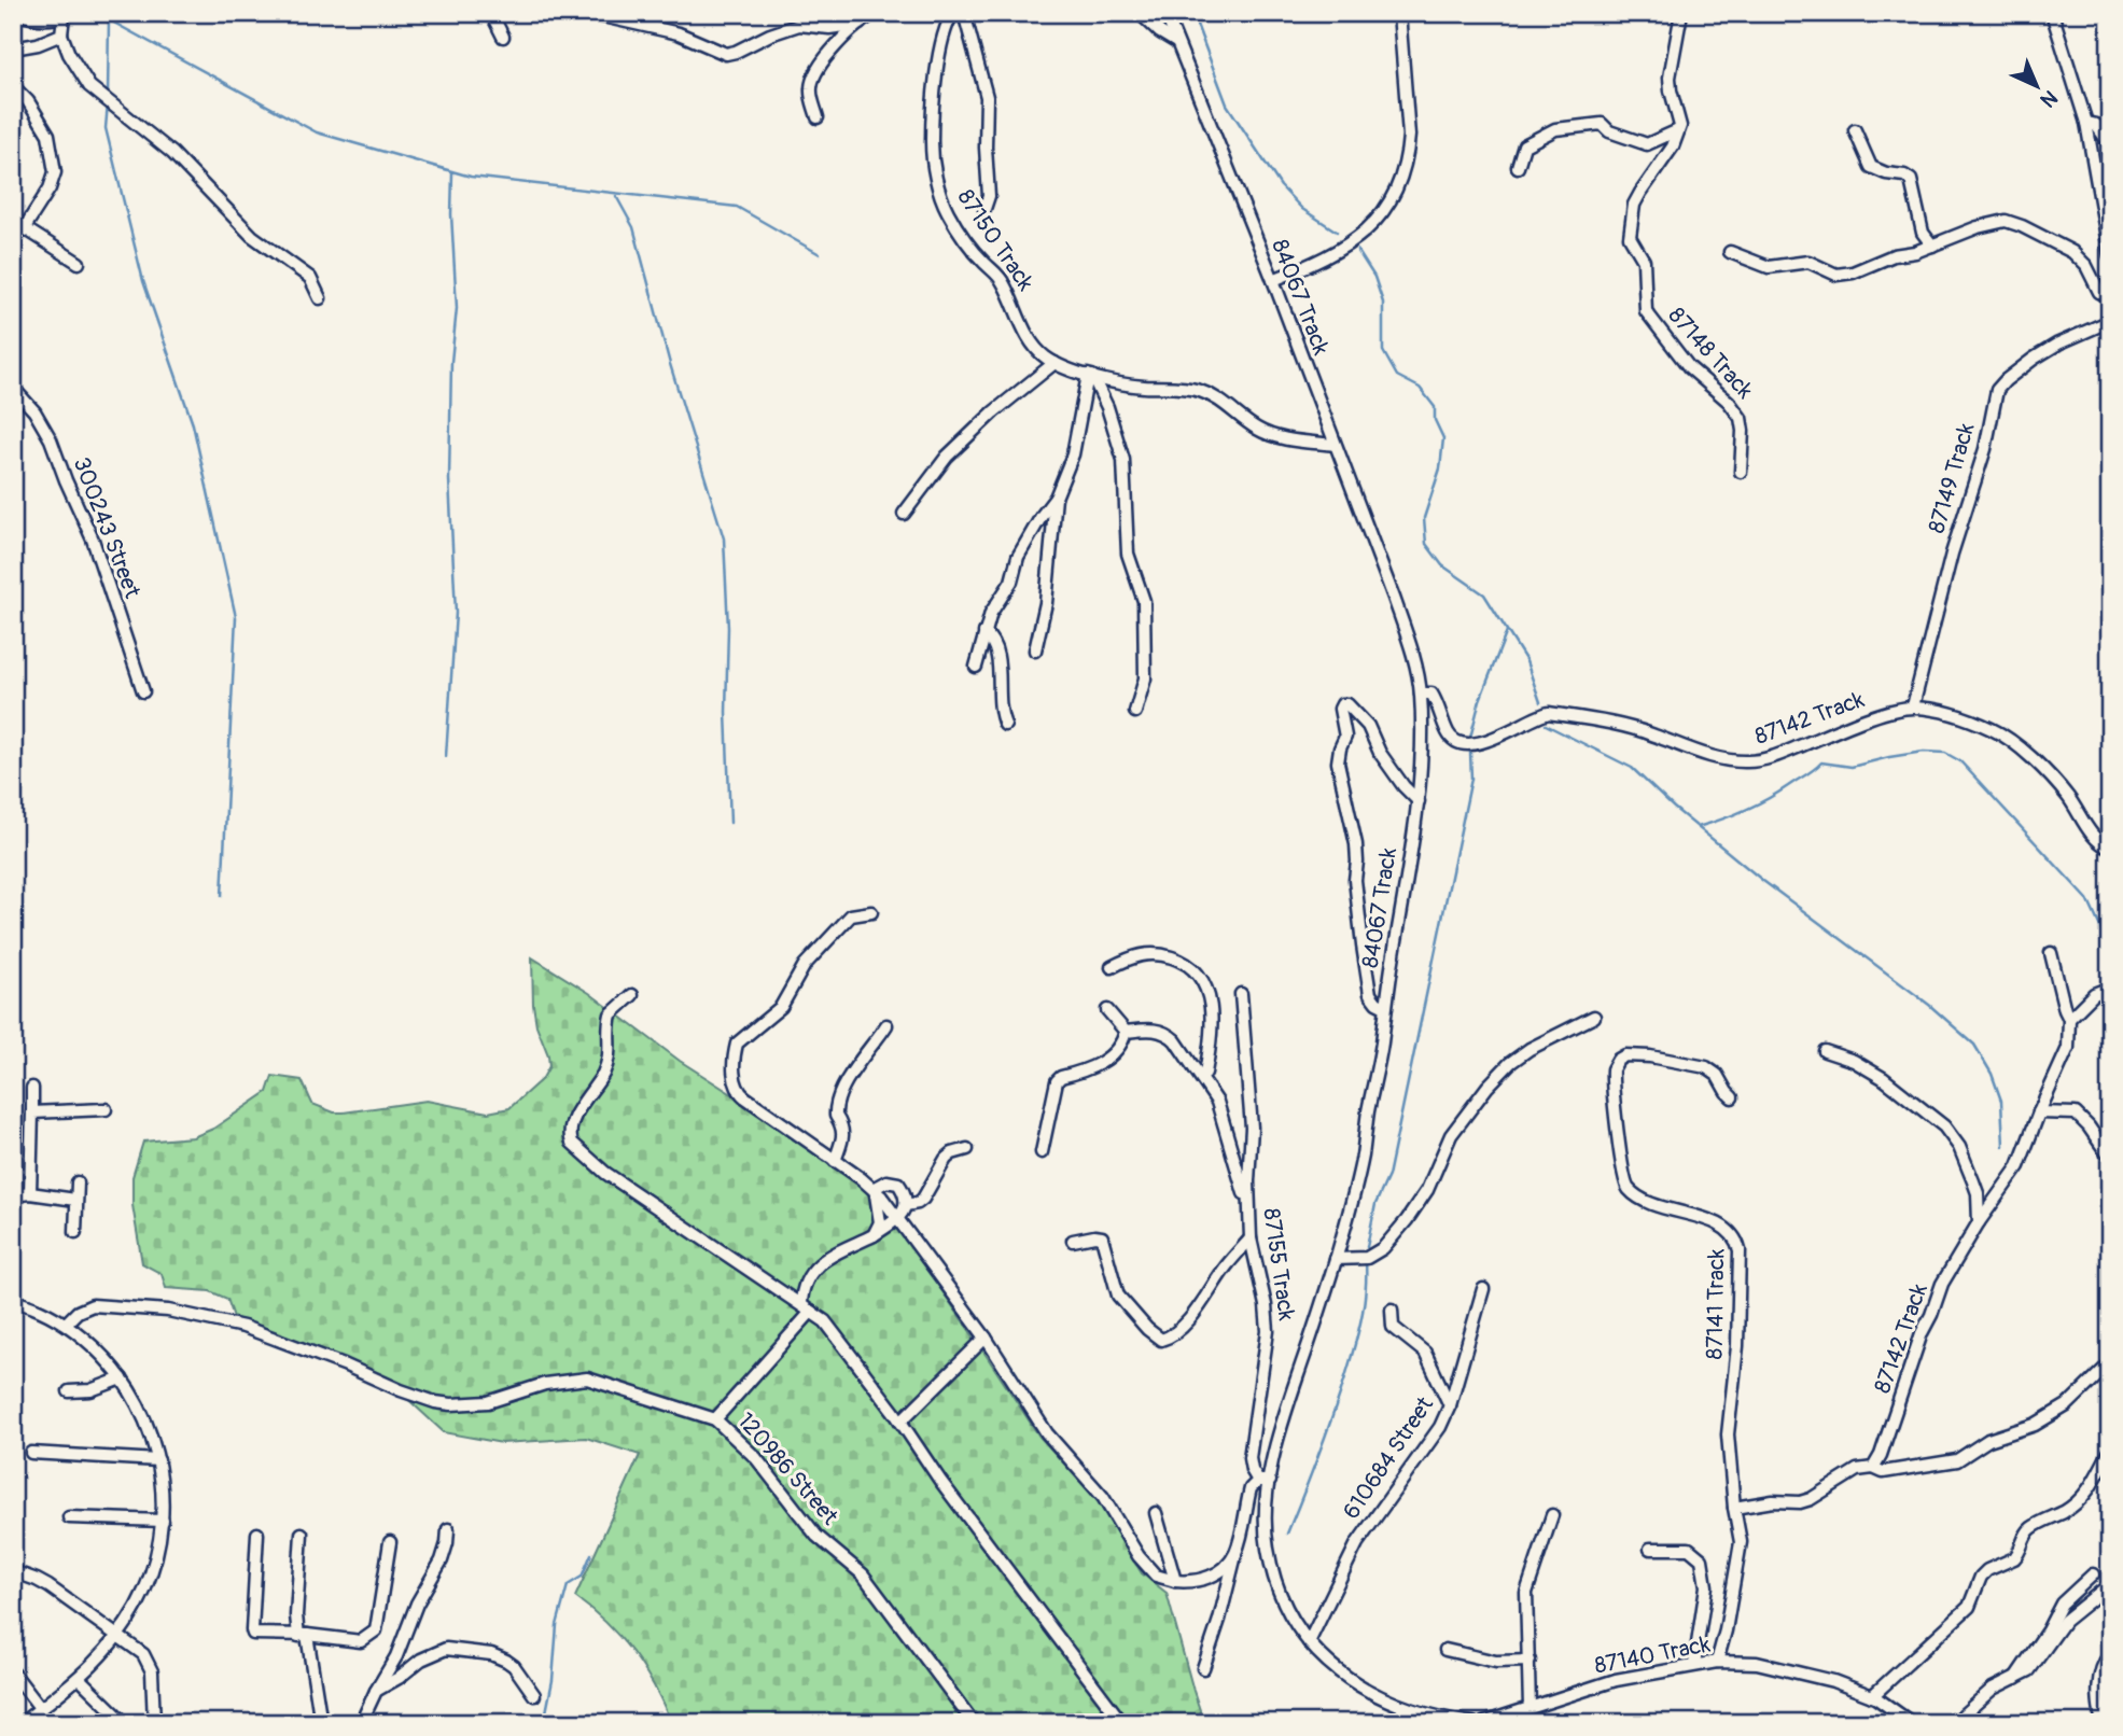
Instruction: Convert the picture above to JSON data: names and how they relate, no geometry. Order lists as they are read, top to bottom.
{
  "streets": {
    "street": [
      "87150 Track",
      "84067 Track",
      "87148 Track",
      "87149 Track",
      "300243 Street",
      "87142 Track",
      "87155 Track",
      "87141 Track",
      "610684 Street",
      "120986 Street",
      "87140 Track"
    ]
  },
  "crossings": [
    ["87150 Track", "84067 Track"],
    ["84067 Track", "87142 Track"],
    ["84067 Track", "610684 Street"],
    ["87149 Track", "87142 Track"],
    ["87141 Track", "87140 Track"]
  ],
  "north": "bottom right"
}
